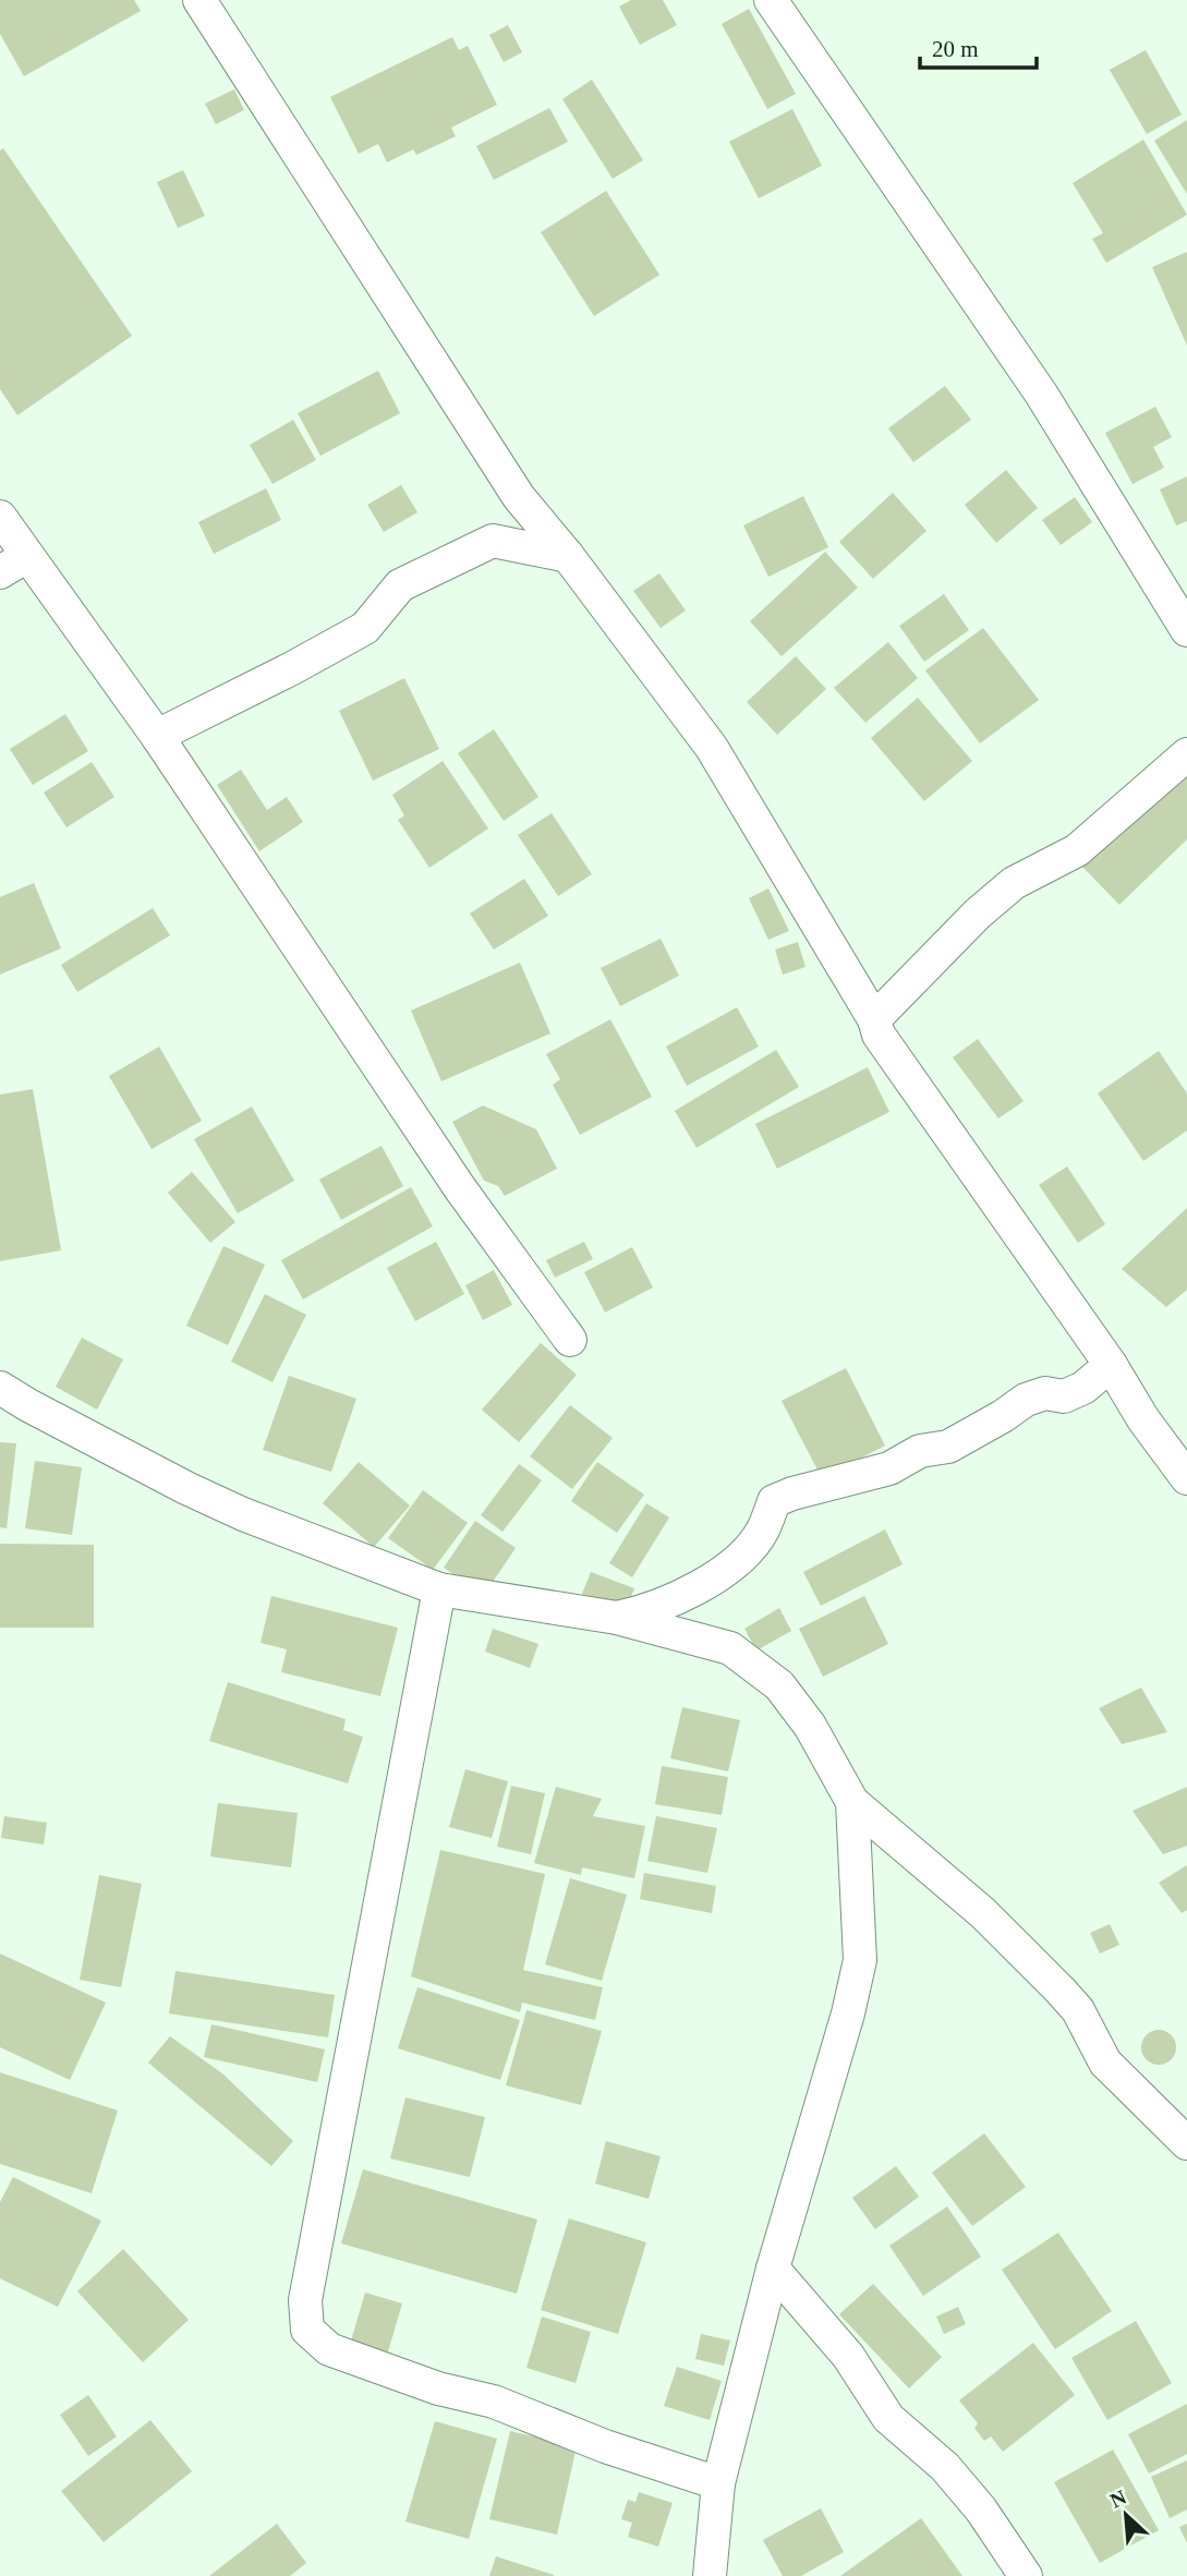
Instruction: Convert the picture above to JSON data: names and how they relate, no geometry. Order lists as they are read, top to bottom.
{
  "scale_bar": "20 m",
  "north": "top left"
}
